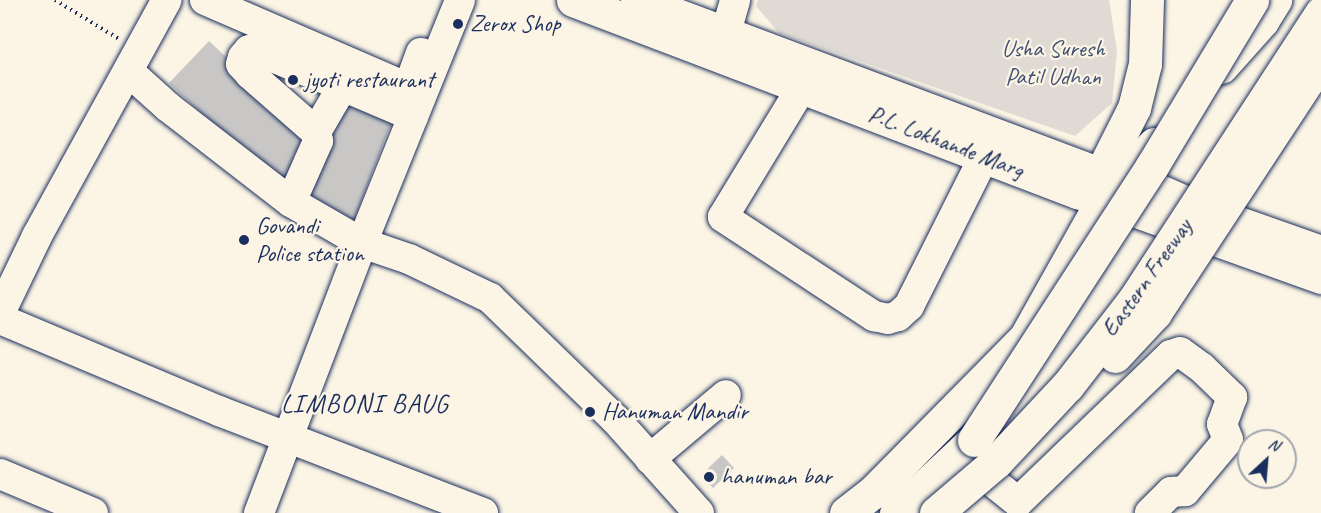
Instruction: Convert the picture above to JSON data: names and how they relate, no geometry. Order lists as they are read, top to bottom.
{
  "streets": {
    "main road": ["P.L. Lokhande Marg", "Eastern Freeway"]
  },
  "districts": ["LIMBONI BAUG"],
  "parks": ["Usha Suresh Patil Udhan"],
  "places": [
    "Zerox Shop",
    "jyoti restaurant",
    "Govandi Police station",
    "Hanuman Mandir",
    "hanuman bar"
  ],
  "north": "top right"
}
